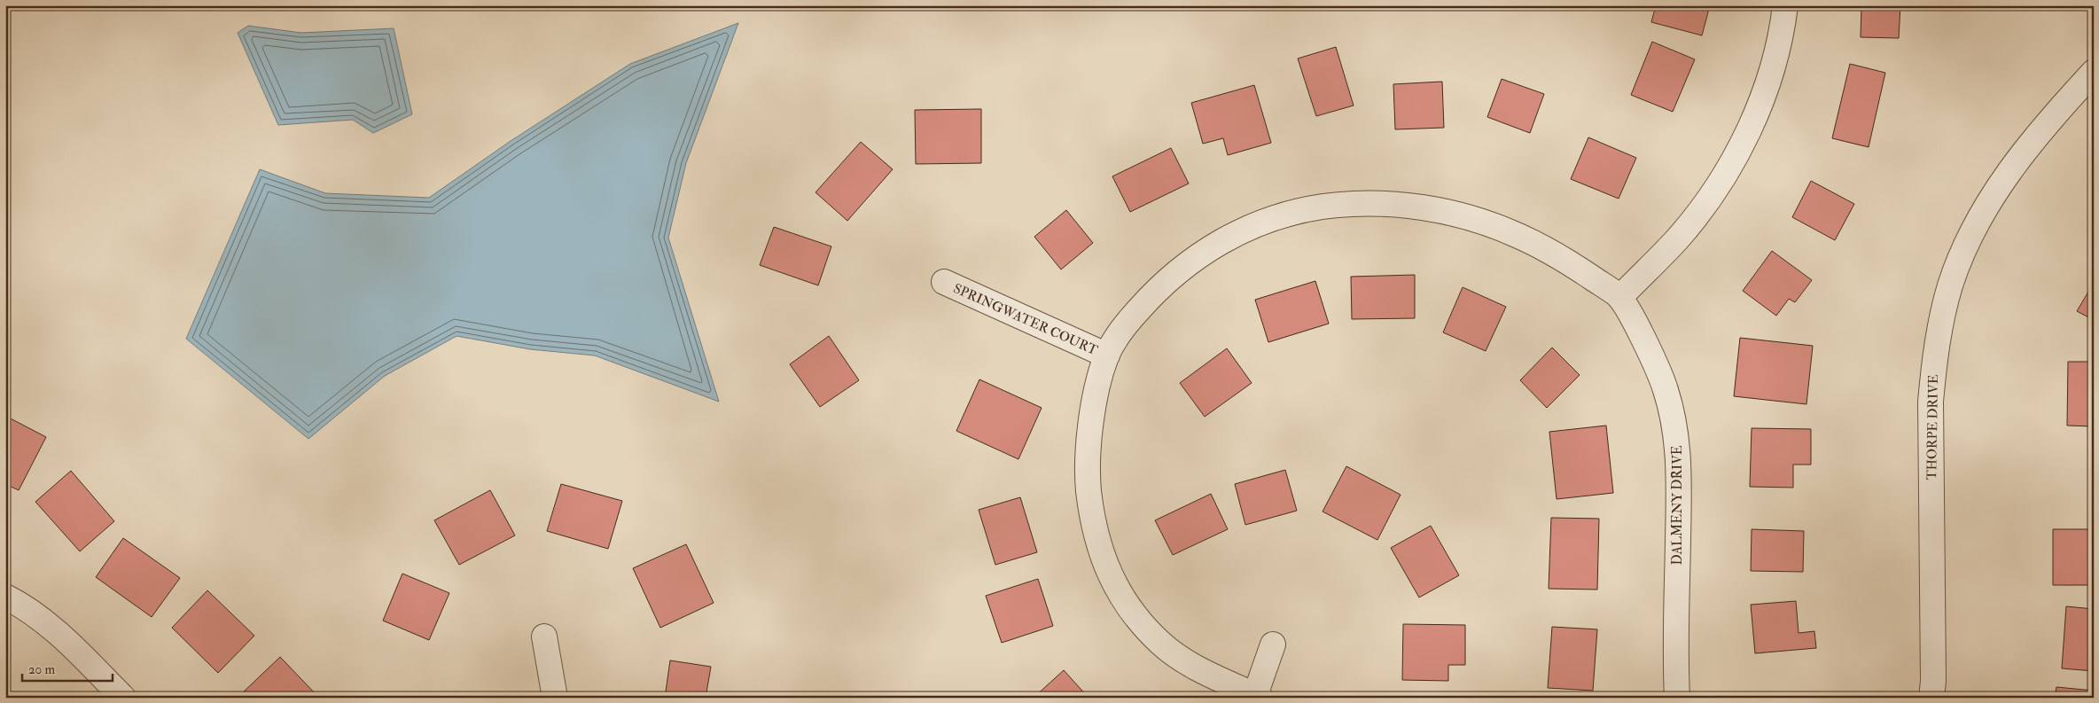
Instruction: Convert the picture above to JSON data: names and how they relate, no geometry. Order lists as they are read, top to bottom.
{
  "streets": {
    "street": ["SPRINGWATER COURT", "THORPE DRIVE", "DALMENY DRIVE"]
  },
  "crossings": [
    ["SPRINGWATER COURT", "DALMENY DRIVE"]
  ],
  "scale_bar": "20 m"
}
